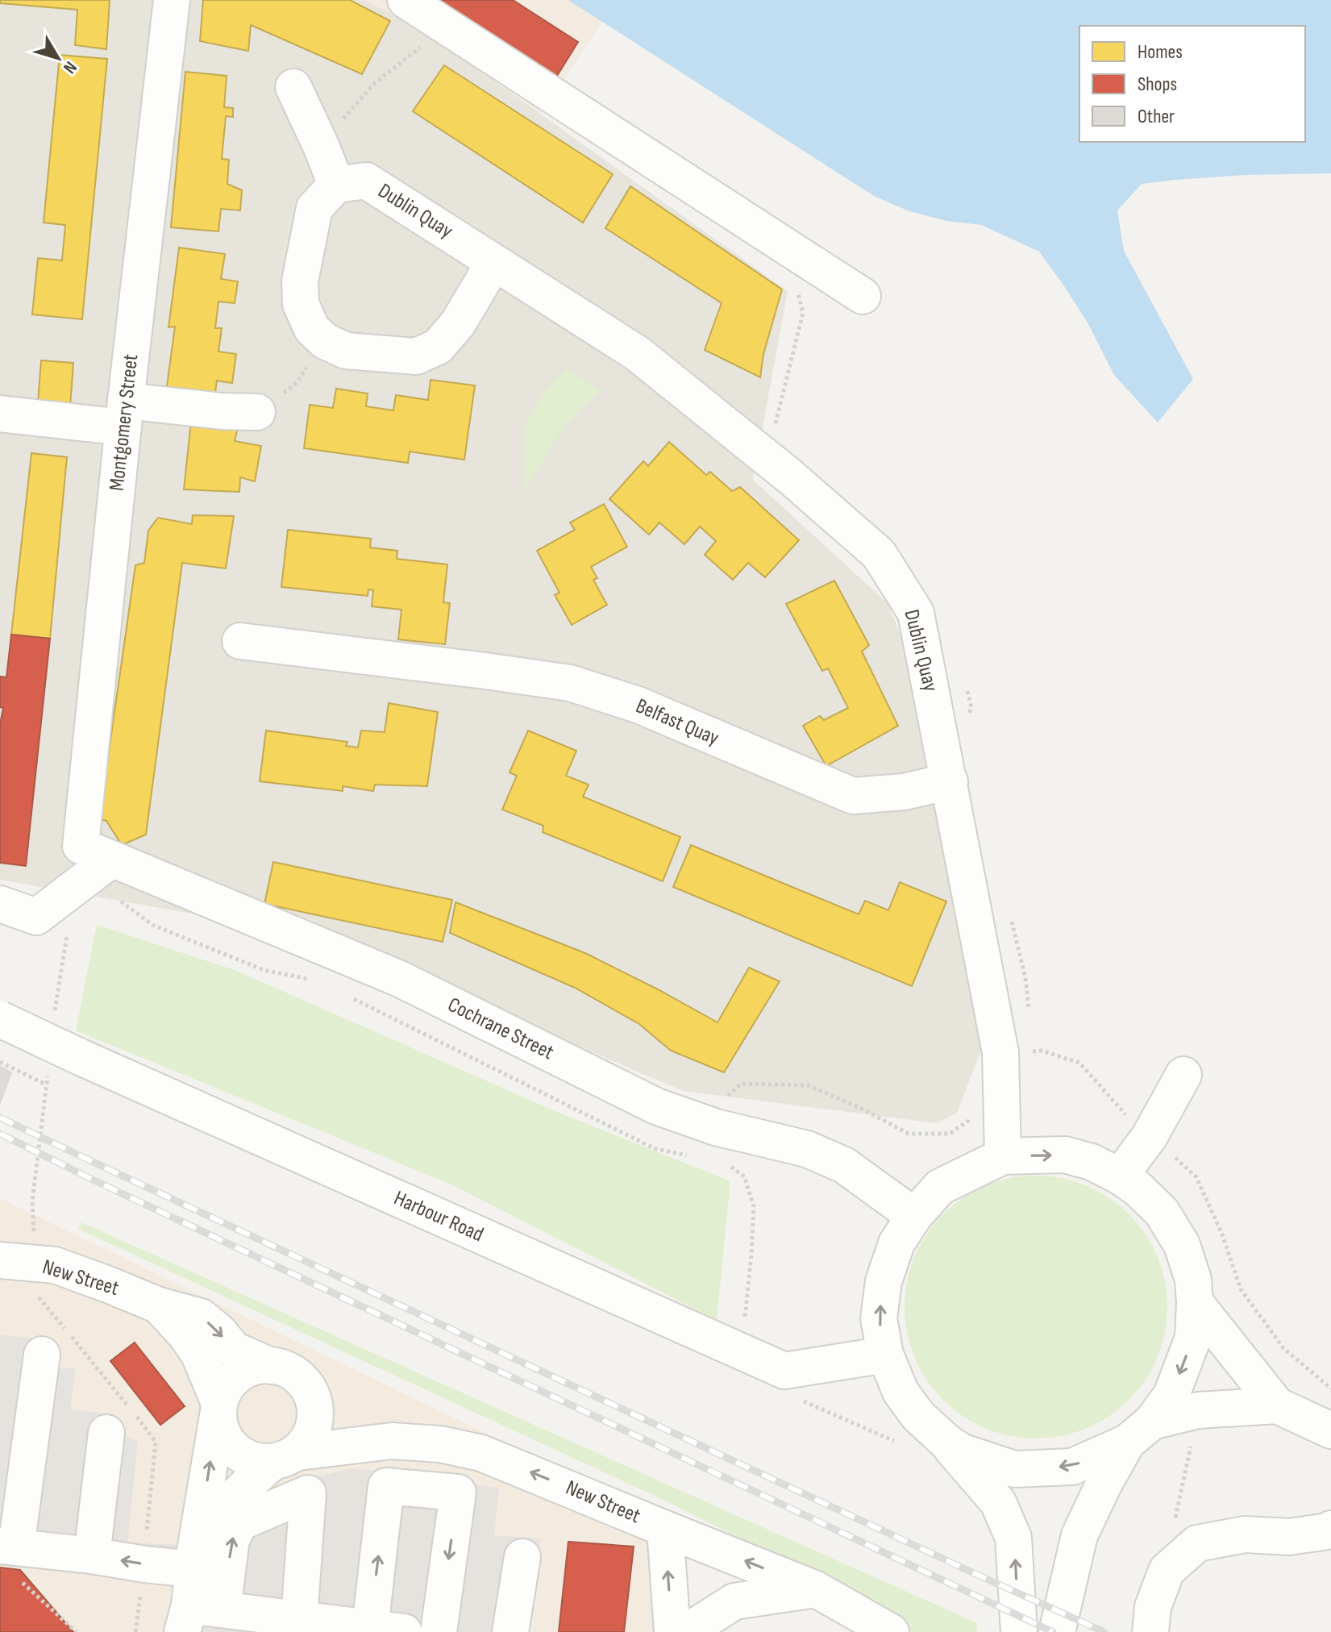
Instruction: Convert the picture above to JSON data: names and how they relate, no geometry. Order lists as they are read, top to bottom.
{
  "streets": {
    "street": [
      "Dublin Quay",
      "Montgomery Street",
      "Belfast Quay",
      "Cochrane Street",
      "Harbour Road",
      "New Street"
    ]
  },
  "crossings": [
    ["Dublin Quay", "Belfast Quay"],
    ["Montgomery Street", "Cochrane Street"]
  ],
  "legend": ["Homes", "Shops", "Other"],
  "north": "bottom right"
}
